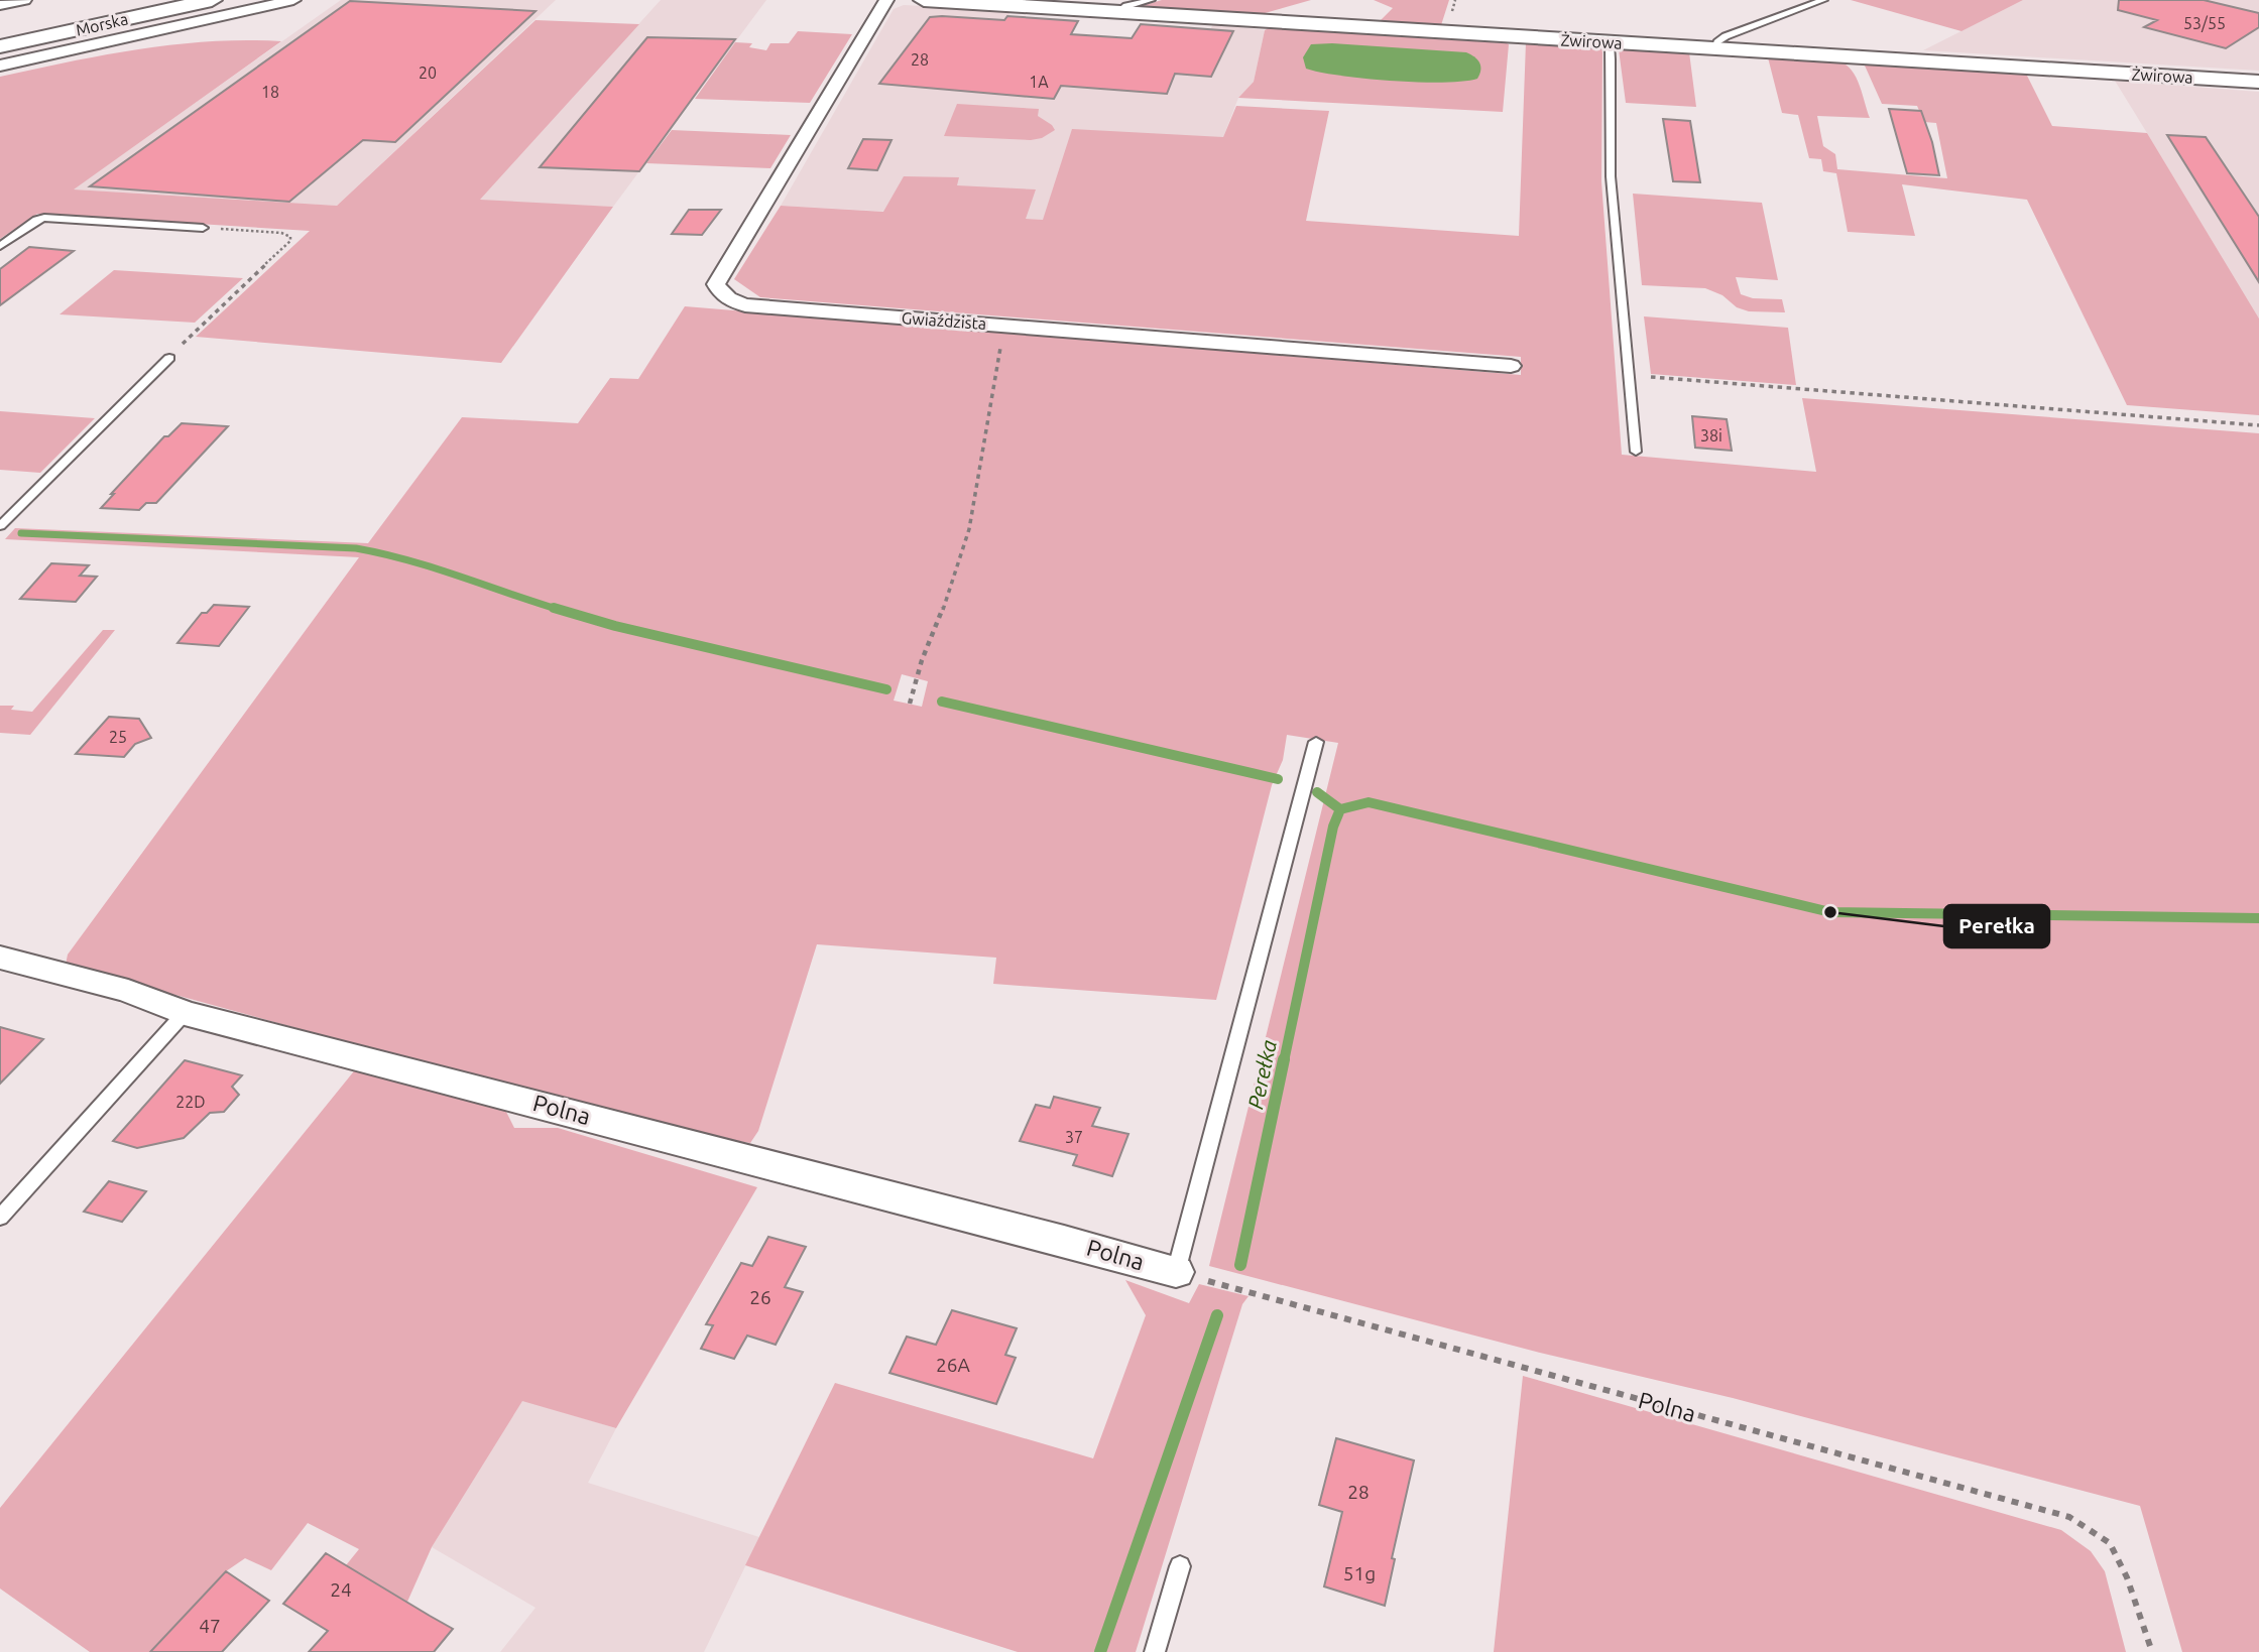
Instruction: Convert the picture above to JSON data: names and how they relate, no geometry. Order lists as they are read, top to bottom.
{
  "streets": {
    "main road": ["Żwirowa"],
    "street": ["Morska", "Gwiaździsta", "Polna"]
  },
  "water": ["Perełka"],
  "places": ["Perełka"],
  "house_numbers": [
    "53/55",
    "28",
    "20",
    "1A",
    "18",
    "38i",
    "25",
    "22D",
    "37",
    "26",
    "26A",
    "28",
    "51g",
    "24",
    "47"
  ]
}
